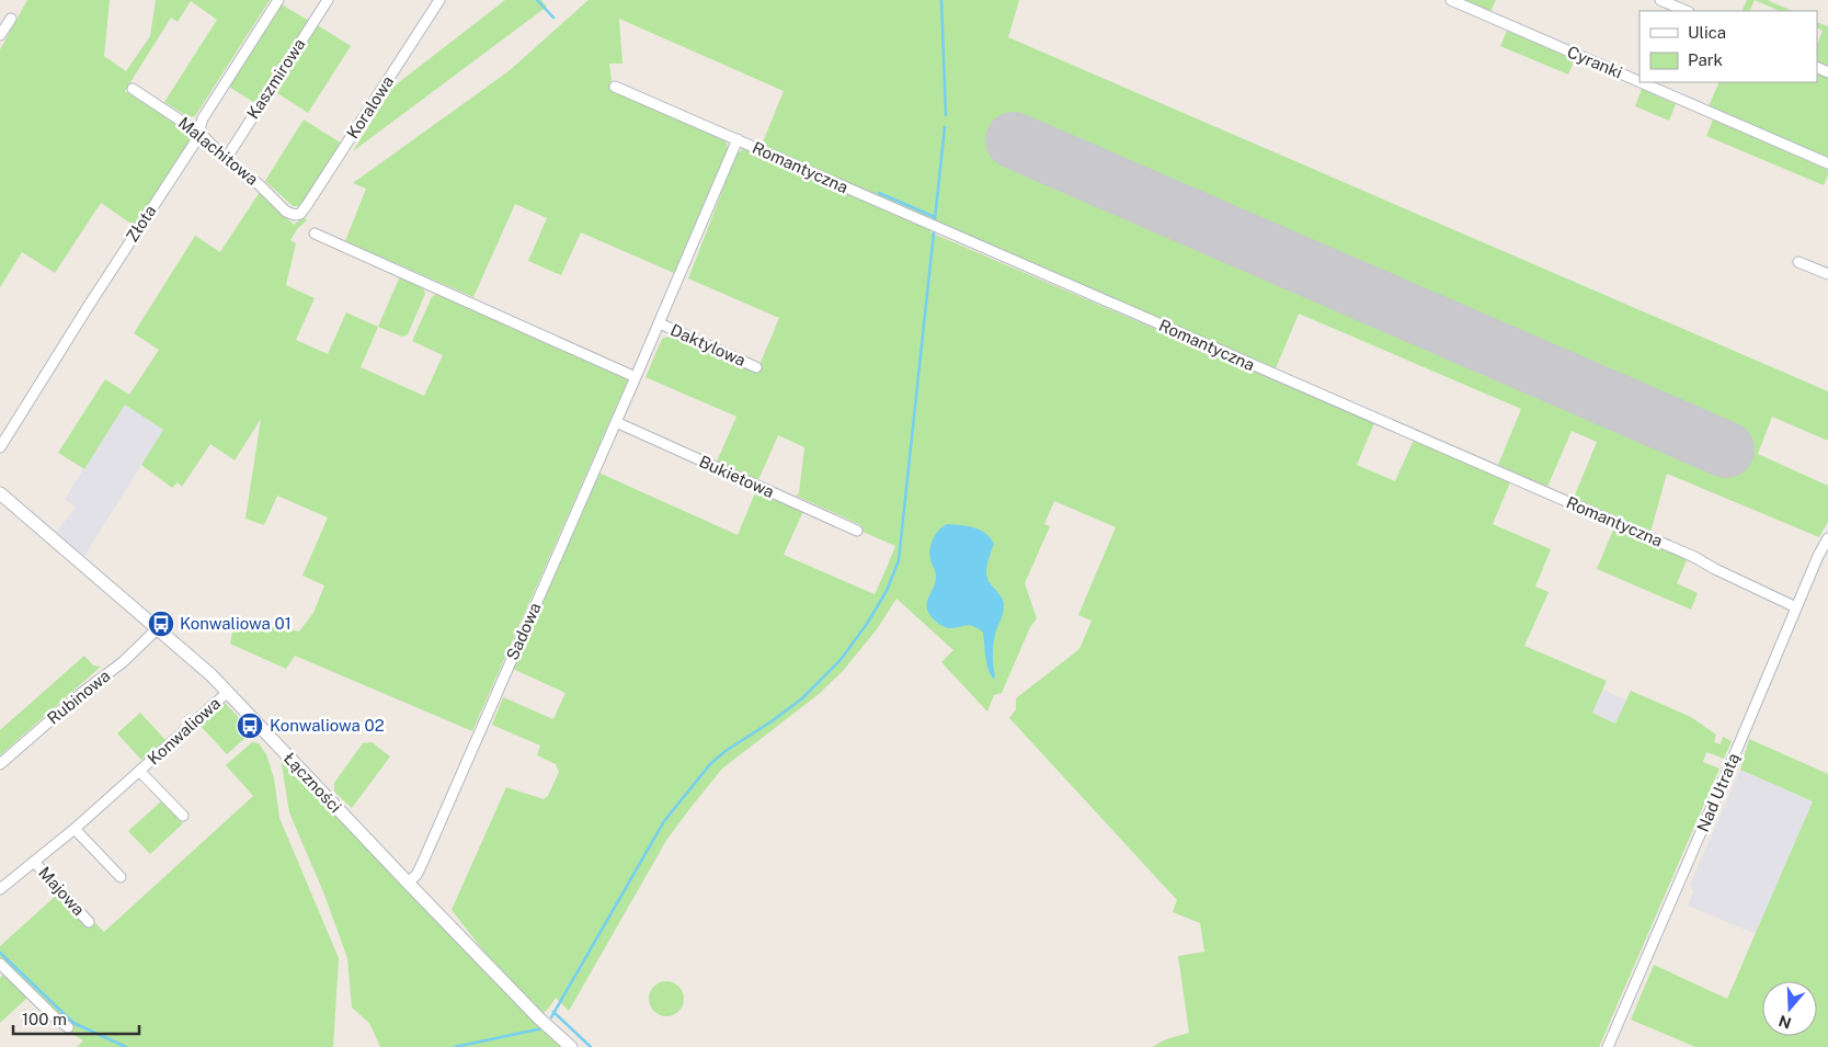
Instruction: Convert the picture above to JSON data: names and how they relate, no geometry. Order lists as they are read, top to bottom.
{
  "streets": {
    "street": [
      "Cyranki",
      "Kaszmirowa",
      "Koralowa",
      "Malachitowa",
      "Romantyczna",
      "Złota",
      "Daktylowa",
      "Bukietowa",
      "Sadowa",
      "Rubinowa",
      "Konwaliowa",
      "Łączności",
      "Nad Utratą",
      "Majowa"
    ]
  },
  "crossings": [
    ["Kaszmirowa", "Malachitowa"],
    ["Koralowa", "Malachitowa"],
    ["Malachitowa", "Złota"],
    ["Romantyczna", "Sadowa"],
    ["Romantyczna", "Nad Utratą"],
    ["Daktylowa", "Sadowa"],
    ["Bukietowa", "Sadowa"],
    ["Sadowa", "Łączności"],
    ["Rubinowa", "Łączności"],
    ["Konwaliowa", "Łączności"],
    ["Konwaliowa", "Majowa"]
  ],
  "places": {
    "bus stop": ["Konwaliowa 01", "Konwaliowa 02"]
  },
  "legend": ["Ulica", "Park"],
  "scale_bar": "100 m",
  "north": "bottom"
}
